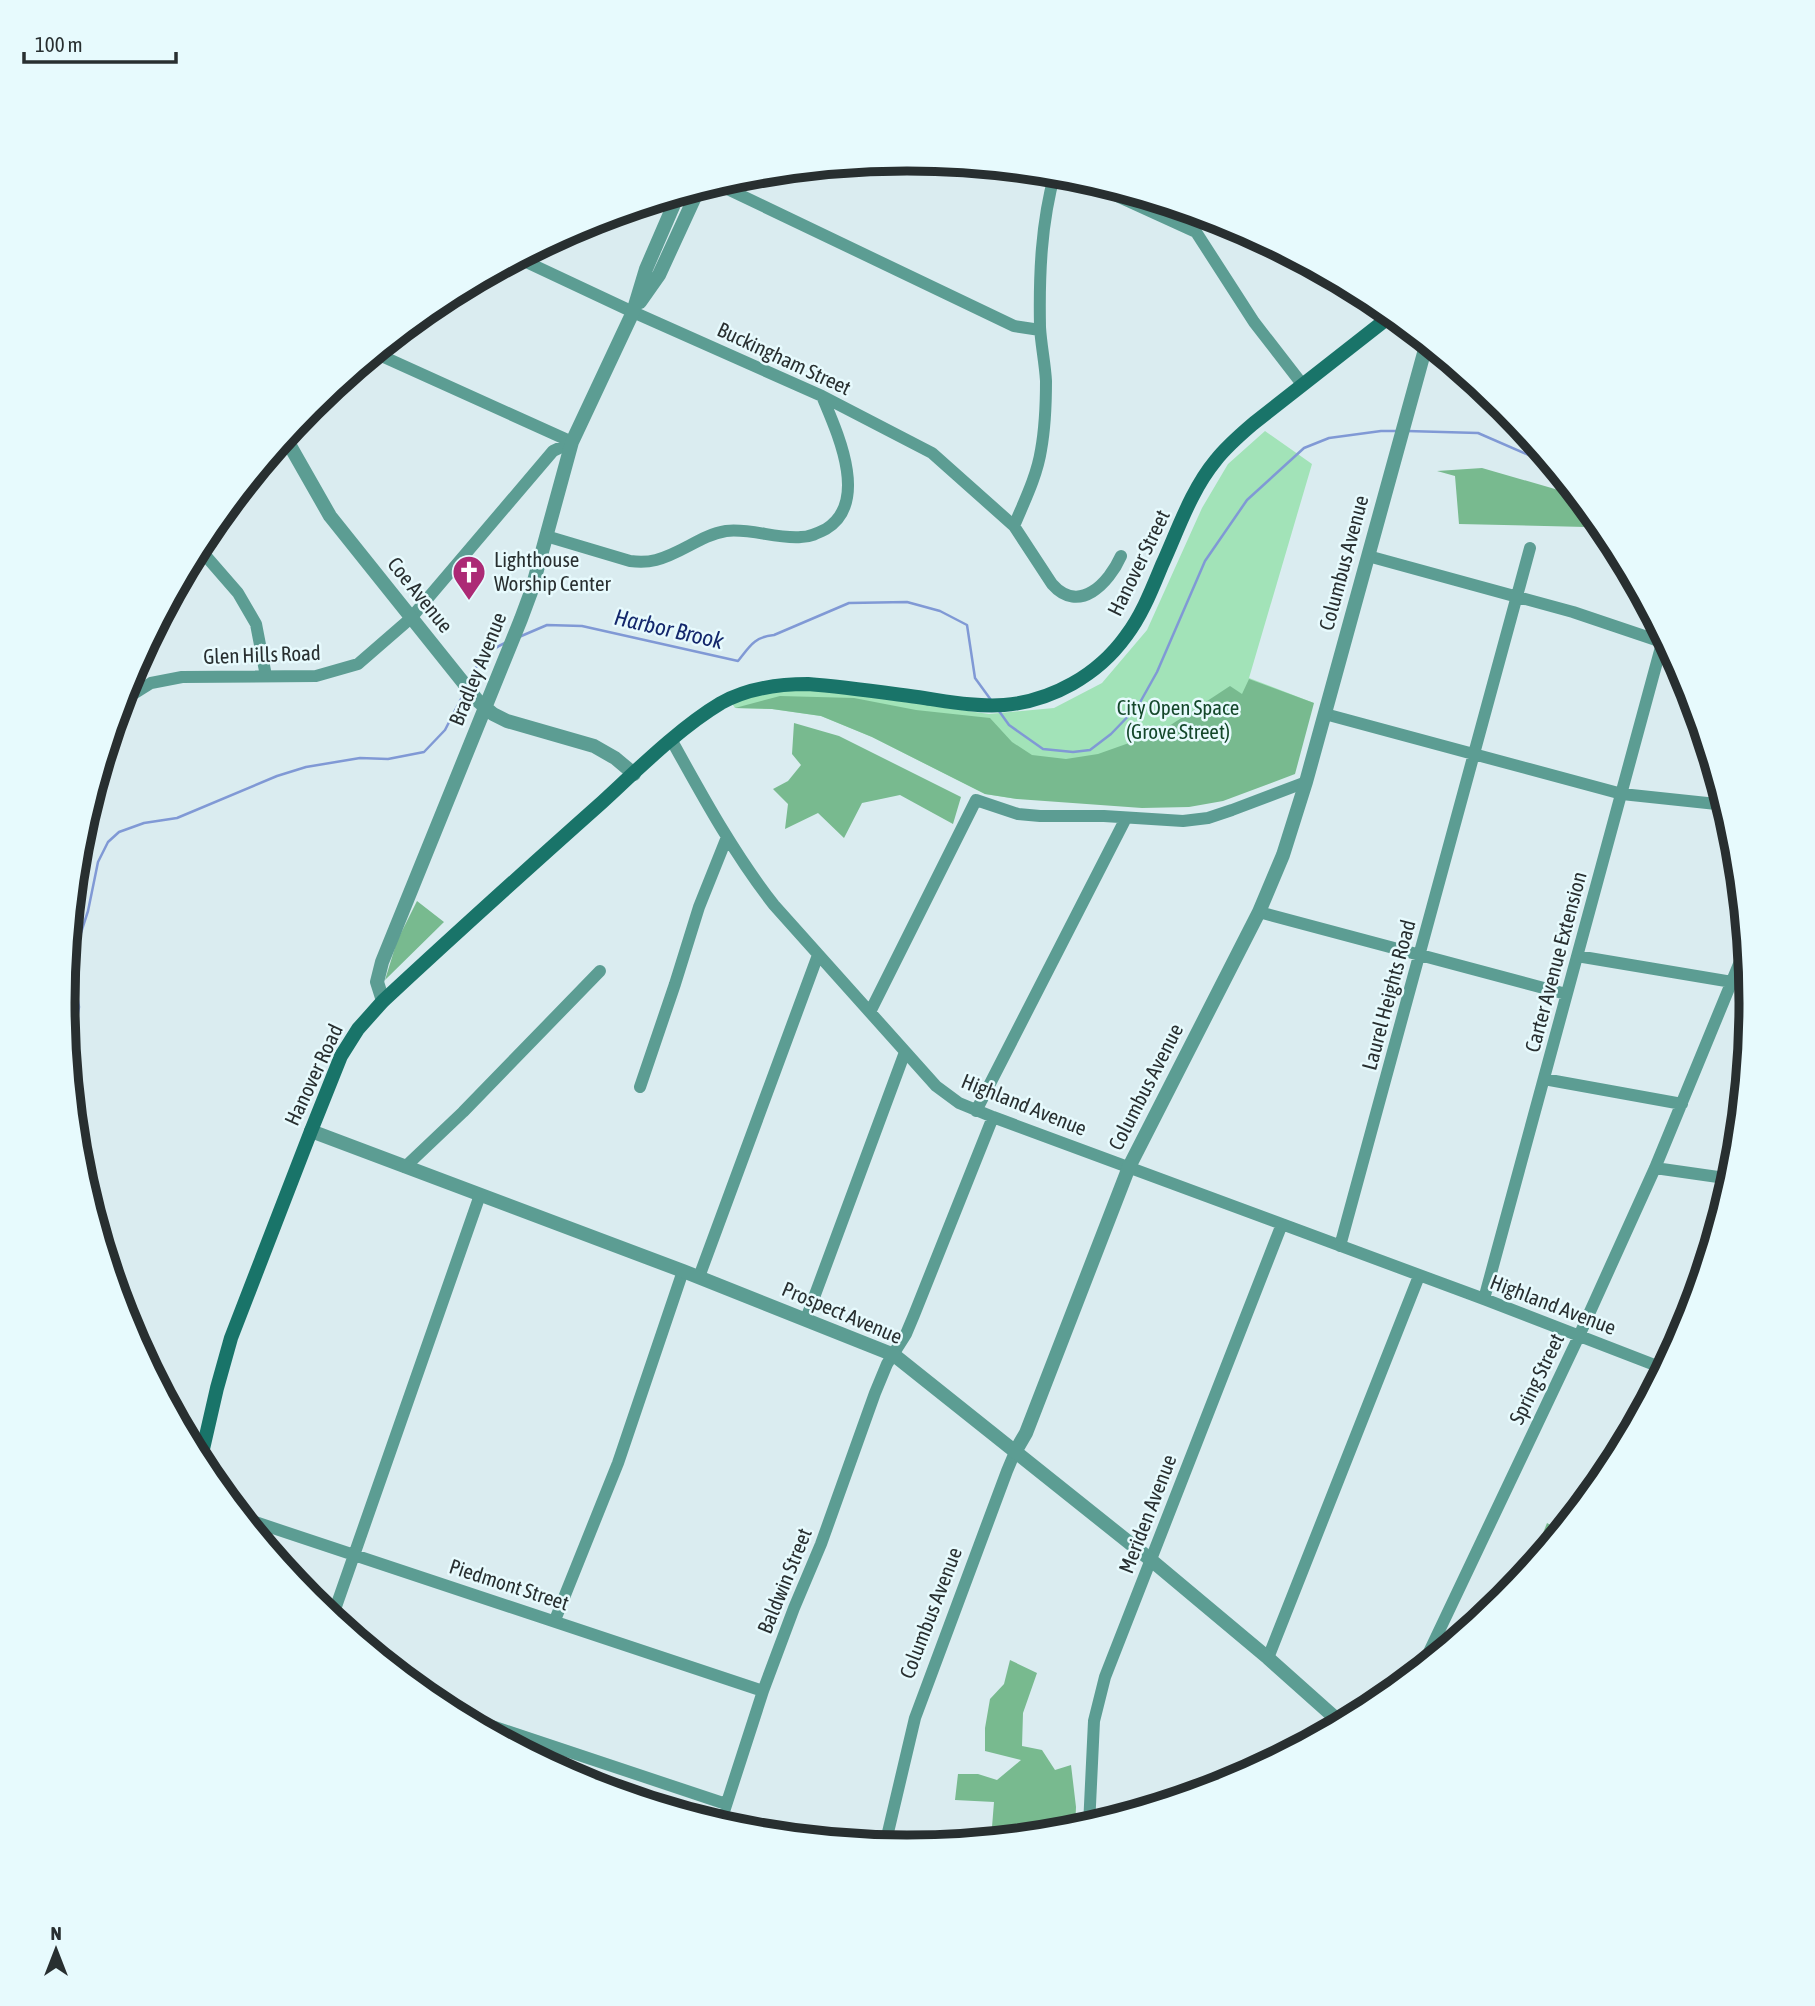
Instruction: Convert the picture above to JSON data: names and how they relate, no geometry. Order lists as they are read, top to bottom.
{
  "streets": {
    "main road": ["Hanover Street", "Hanover Road"],
    "street": [
      "Buckingham Street",
      "Columbus Avenue",
      "Coe Avenue",
      "Glen Hills Road",
      "Bradley Avenue",
      "Carter Avenue Extension",
      "Laurel Heights Road",
      "Highland Avenue",
      "Prospect Avenue",
      "Spring Street",
      "Meriden Avenue",
      "Baldwin Street",
      "Piedmont Street"
    ]
  },
  "crossings": [
    ["Buckingham Street", "Bradley Avenue"],
    ["Hanover Street", "Hanover Road"],
    ["Hanover Street", "Highland Avenue"],
    ["Columbus Avenue", "Highland Avenue"],
    ["Columbus Avenue", "Prospect Avenue"],
    ["Coe Avenue", "Glen Hills Road"],
    ["Coe Avenue", "Bradley Avenue"],
    ["Coe Avenue", "Hanover Road"],
    ["Glen Hills Road", "Bradley Avenue"],
    ["Bradley Avenue", "Hanover Road"],
    ["Carter Avenue Extension", "Highland Avenue"],
    ["Laurel Heights Road", "Highland Avenue"],
    ["Hanover Road", "Highland Avenue"],
    ["Hanover Road", "Prospect Avenue"],
    ["Highland Avenue", "Spring Street"],
    ["Highland Avenue", "Meriden Avenue"],
    ["Highland Avenue", "Baldwin Street"],
    ["Prospect Avenue", "Meriden Avenue"],
    ["Prospect Avenue", "Baldwin Street"],
    ["Baldwin Street", "Piedmont Street"]
  ],
  "water": ["Harbor Brook"],
  "parks": ["City Open Space (Grove Street)"],
  "places": {
    "church": ["Lighthouse Worship Center"]
  },
  "scale_bar": "100 m",
  "north": "top"
}
